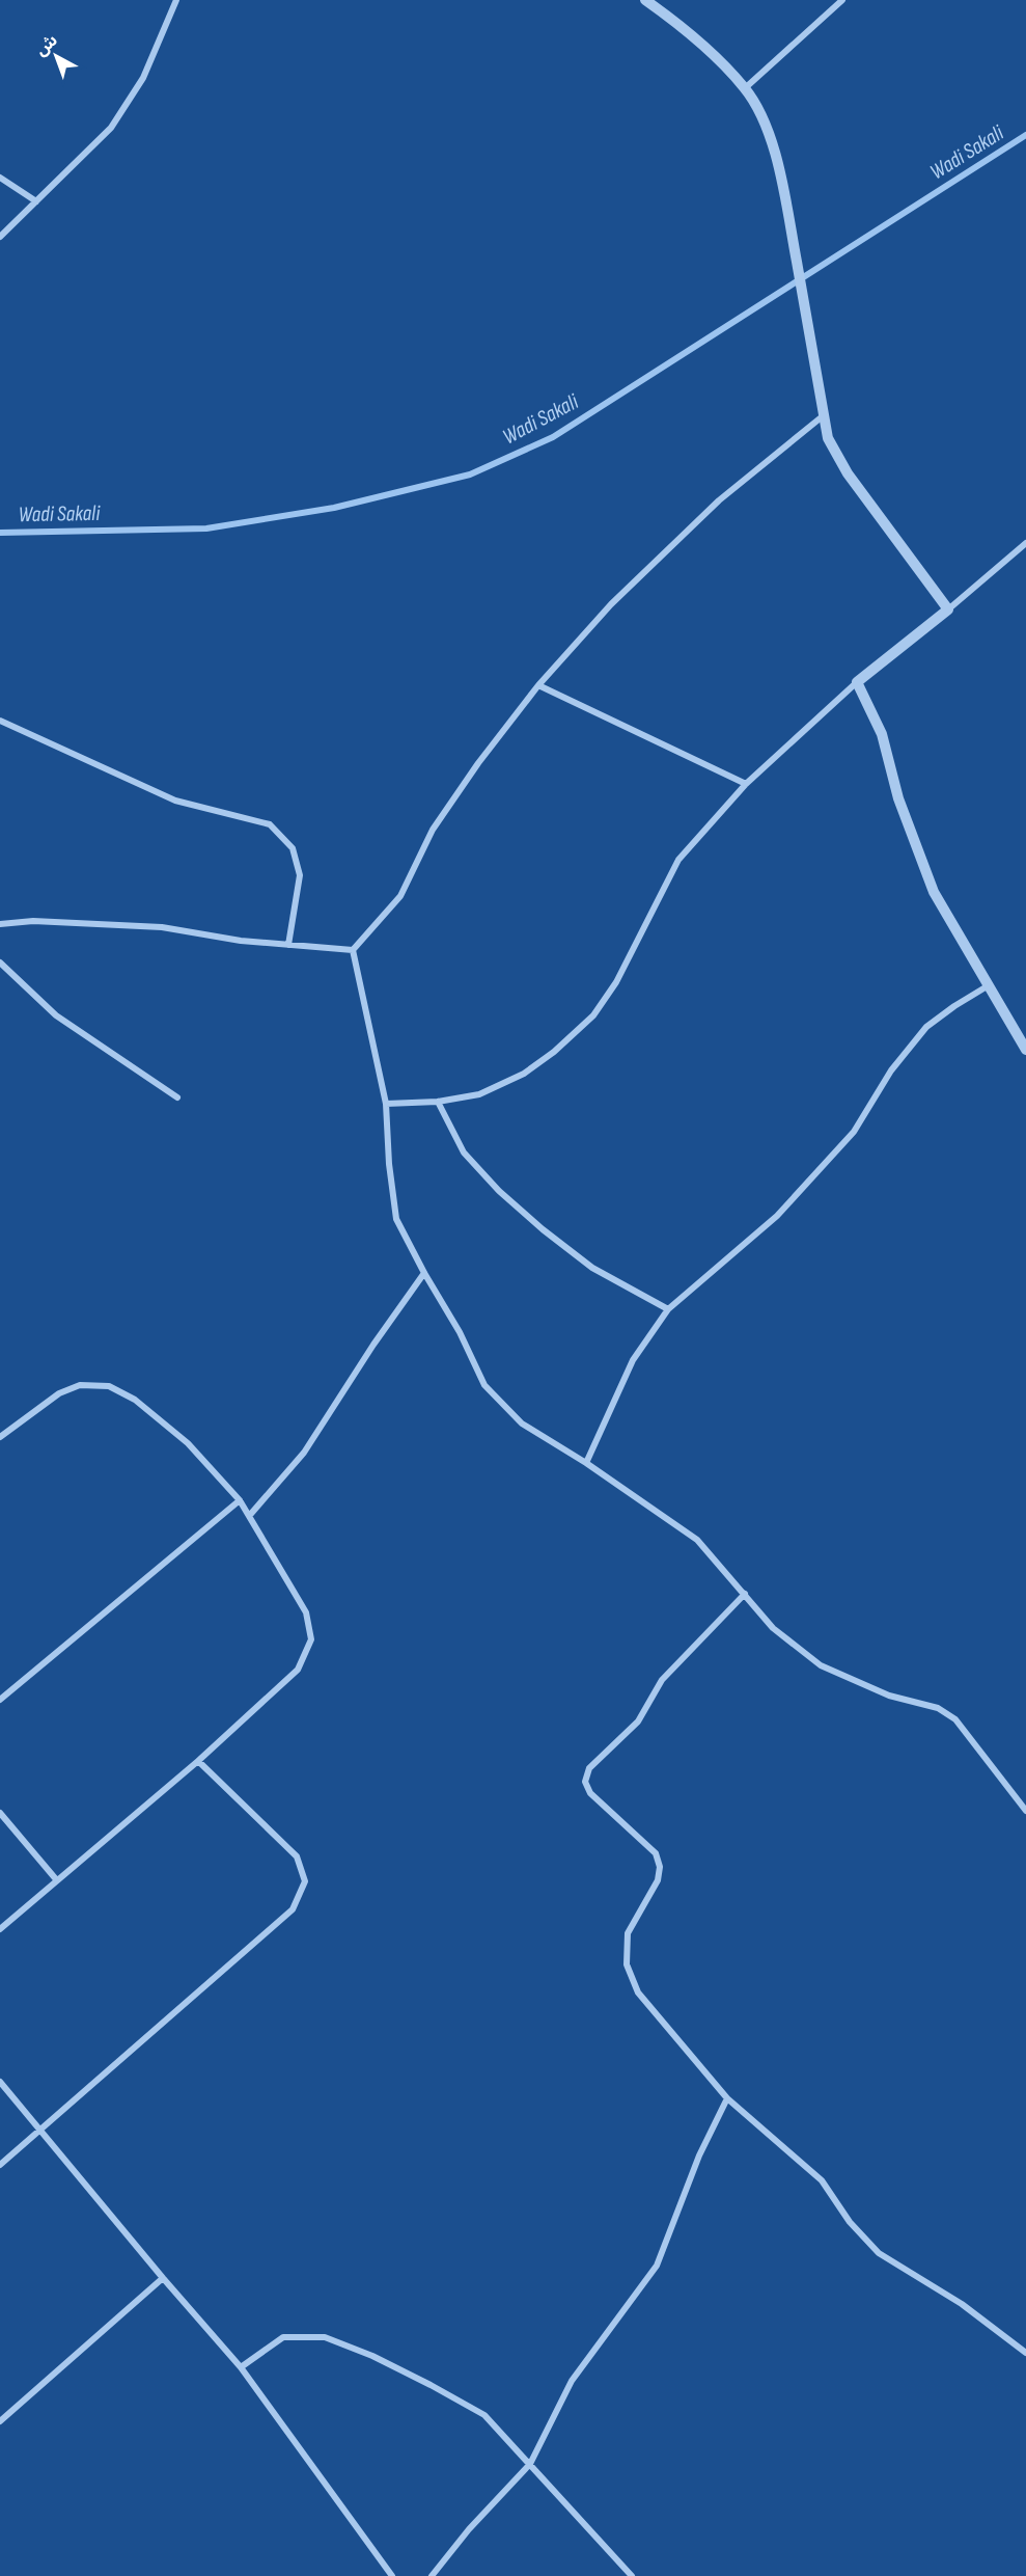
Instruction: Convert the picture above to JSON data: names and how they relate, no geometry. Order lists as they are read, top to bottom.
{
  "water": ["Wadi Sakali"],
  "north": "top left"
}
